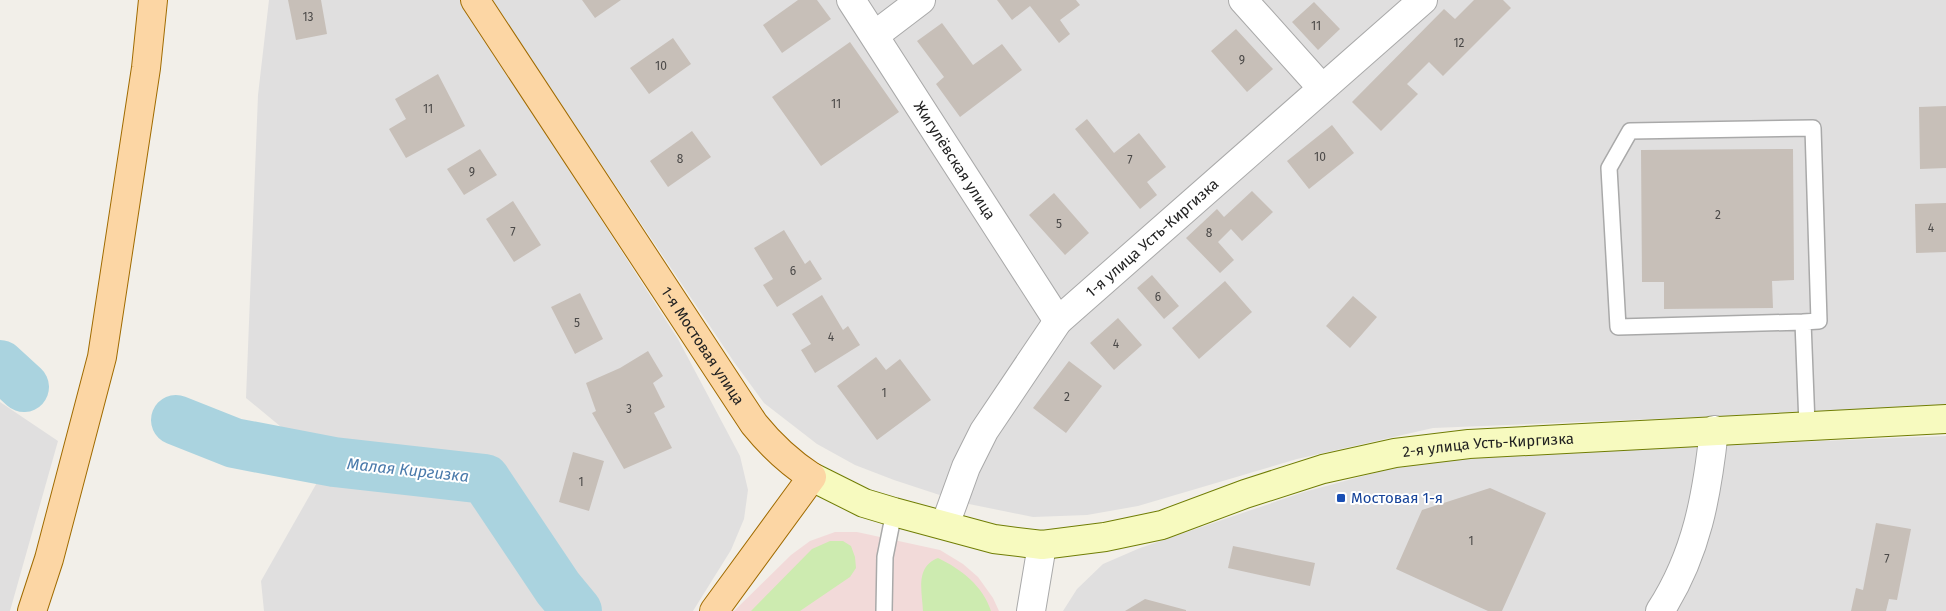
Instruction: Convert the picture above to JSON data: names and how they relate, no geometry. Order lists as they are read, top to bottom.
{
  "streets": {
    "main road": ["1-я Мостовая улица", "2-я улица Усть-Киргизка"],
    "street": ["Жигулёвская улица", "1-я улица Усть-Киргизка"]
  },
  "crossings": [
    ["Жигулёвская улица", "1-я улица Усть-Киргизка"],
    ["1-я улица Усть-Киргизка", "1-я Мостовая улица"],
    ["1-я Мостовая улица", "2-я улица Усть-Киргизка"]
  ],
  "water": ["Малая Киргизка"],
  "places": {
    "transit": ["Мостовая 1-я"]
  },
  "house_numbers": [
    "13",
    "11",
    "12",
    "9",
    "10",
    "11",
    "11",
    "10",
    "8",
    "7",
    "9",
    "2",
    "5",
    "4",
    "7",
    "8",
    "6",
    "6",
    "5",
    "4",
    "4",
    "1",
    "2",
    "3",
    "1",
    "1",
    "7"
  ]
}
